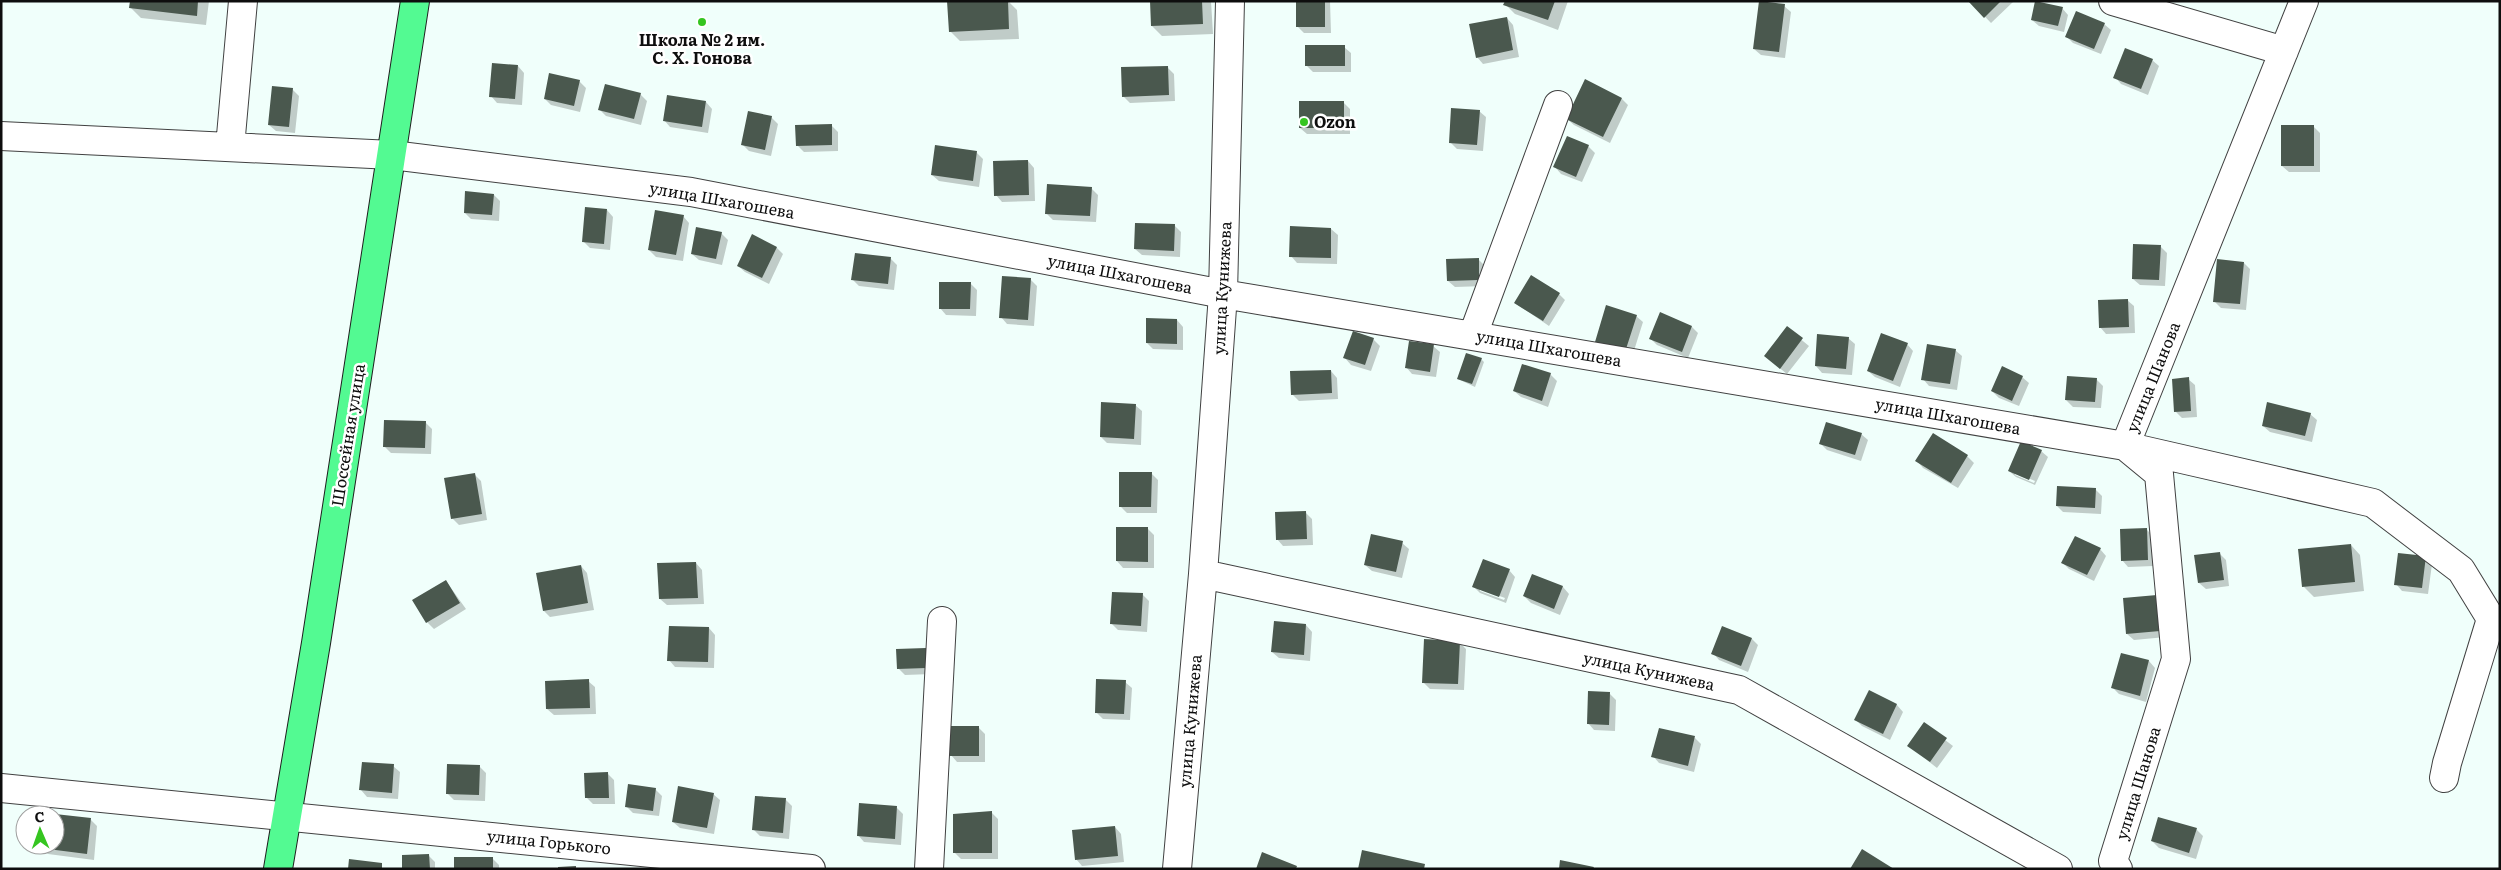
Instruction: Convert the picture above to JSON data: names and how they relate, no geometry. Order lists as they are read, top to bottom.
{
  "streets": {
    "highway": ["Шоссейная улица"],
    "street": [
      "улица Шхагошева",
      "улица Кунижева",
      "улица Шанова",
      "улица Горького"
    ]
  },
  "crossings": [
    ["улица Шхагошева", "улица Кунижева"],
    ["улица Шхагошева", "улица Шанова"],
    ["улица Шхагошева", "Шоссейная улица"],
    ["Шоссейная улица", "улица Горького"]
  ],
  "places": ["Школа № 2 им. С. Х. Гонова", "Ozon"],
  "north": "top"
}
